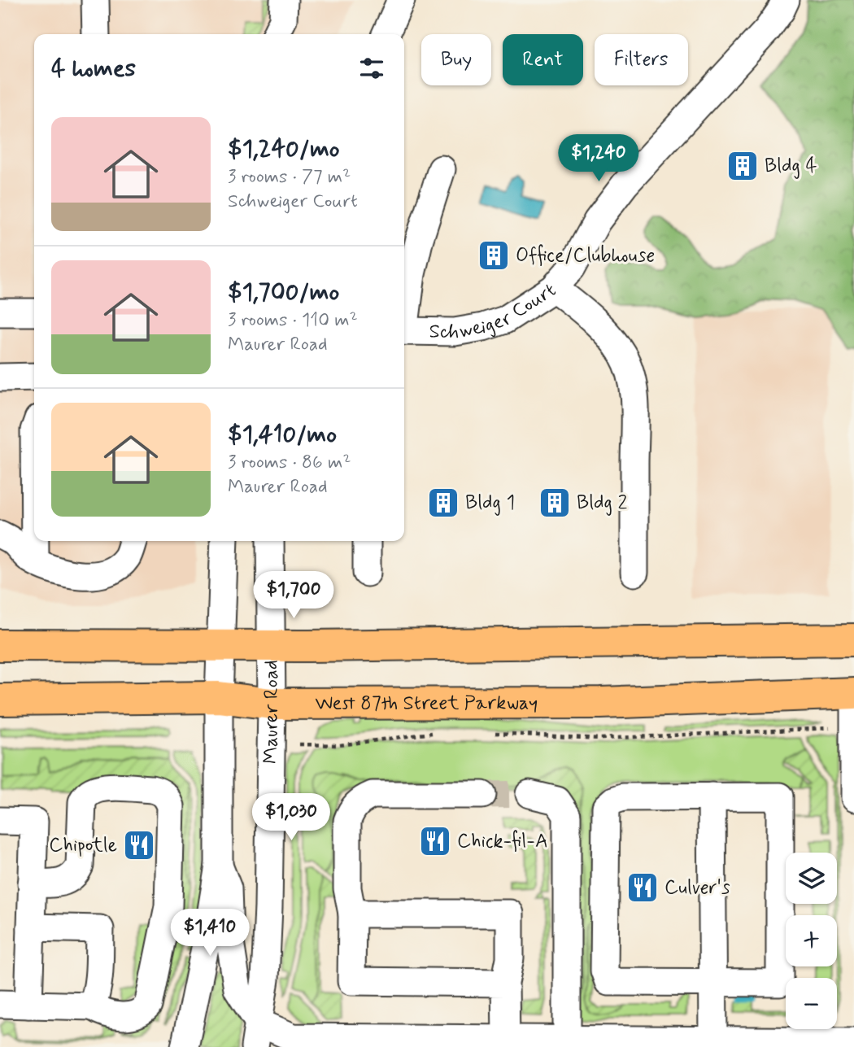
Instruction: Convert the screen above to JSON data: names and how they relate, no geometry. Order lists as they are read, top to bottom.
{
  "streets": {
    "main road": ["West 87th Street Parkway"],
    "street": ["Schweiger Court", "Maurer Road"]
  },
  "crossings": [
    ["West 87th Street Parkway", "Maurer Road"]
  ],
  "places": {
    "building": [
      "Bldg 4",
      "Office/Clubhouse",
      "Bldg 1",
      "Bldg 2"
    ],
    "restaurant": ["Chick-fil-A", "Chipotle", "Culver's"]
  },
  "page": {
    "chip": ["Buy", "Rent", "Filters"],
    "heading": "4 homes",
    "list": [
      {
        "name": "$1,240/mo",
        "note": "3 rooms · 77 m² · Schweiger Court"
      },
      {
        "name": "$1,700/mo",
        "note": "3 rooms · 110 m² · Maurer Road"
      },
      {
        "name": "$1,410/mo",
        "note": "3 rooms · 86 m² · Maurer Road"
      }
    ],
    "price": [
      "$1,240",
      "$1,700",
      "$1,030",
      "$1,410"
    ],
    "map_buttons": ["+", "−"]
  }
}
